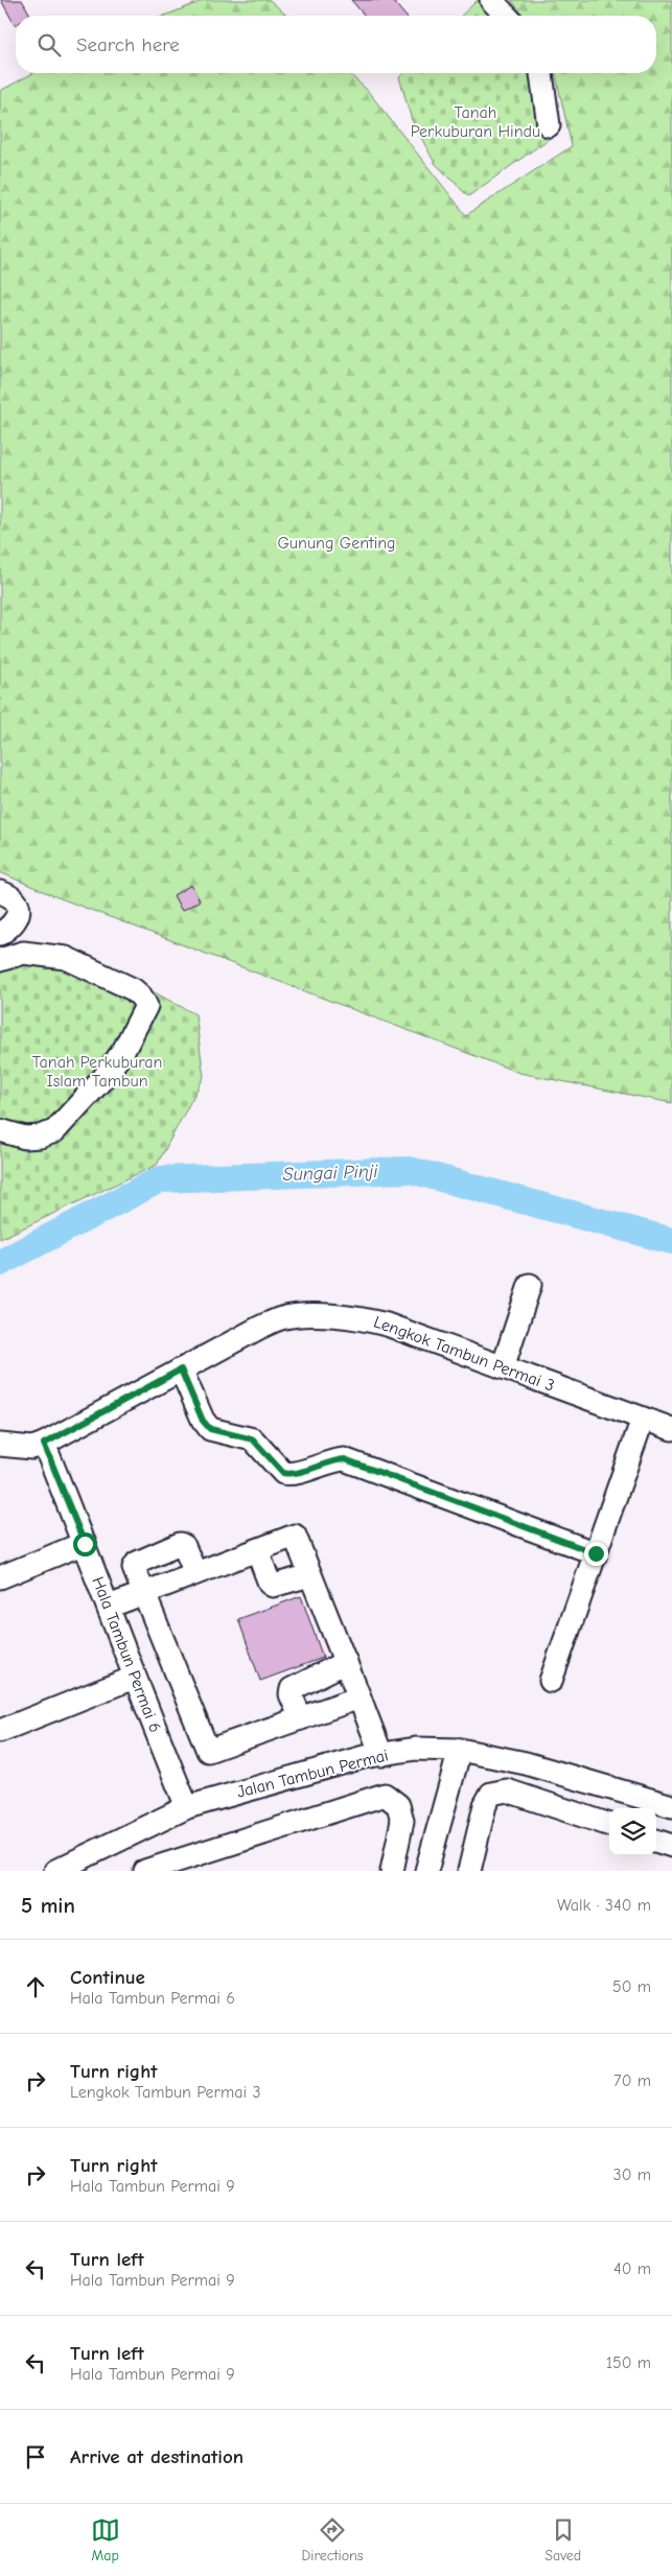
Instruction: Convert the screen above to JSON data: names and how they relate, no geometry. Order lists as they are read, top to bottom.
{
  "streets": {
    "street": ["Lengkok Tambun Permai 3", "Hala Tambun Permai 6", "Jalan Tambun Permai"]
  },
  "crossings": [
    ["Lengkok Tambun Permai 3", "Hala Tambun Permai 6"],
    ["Hala Tambun Permai 6", "Jalan Tambun Permai"]
  ],
  "water": ["Sungai Pinji"],
  "parks": ["Tanah Perkuburan Hindu", "Gunung Genting", "Tanah Perkuburan Islam Tambun"],
  "page": {
    "search": "Search here",
    "heading": ["5 min", "Walk · 340 m"],
    "list": [
      ["Continue", "Hala Tambun Permai 6", "50 m"],
      ["Turn right", "Lengkok Tambun Permai 3", "70 m"],
      ["Turn right", "Hala Tambun Permai 9", "30 m"],
      ["Turn left", "Hala Tambun Permai 9", "40 m"],
      ["Turn left", "Hala Tambun Permai 9", "150 m"],
      "Arrive at destination"
    ],
    "nav": ["Map", "Directions", "Saved"]
  }
}
